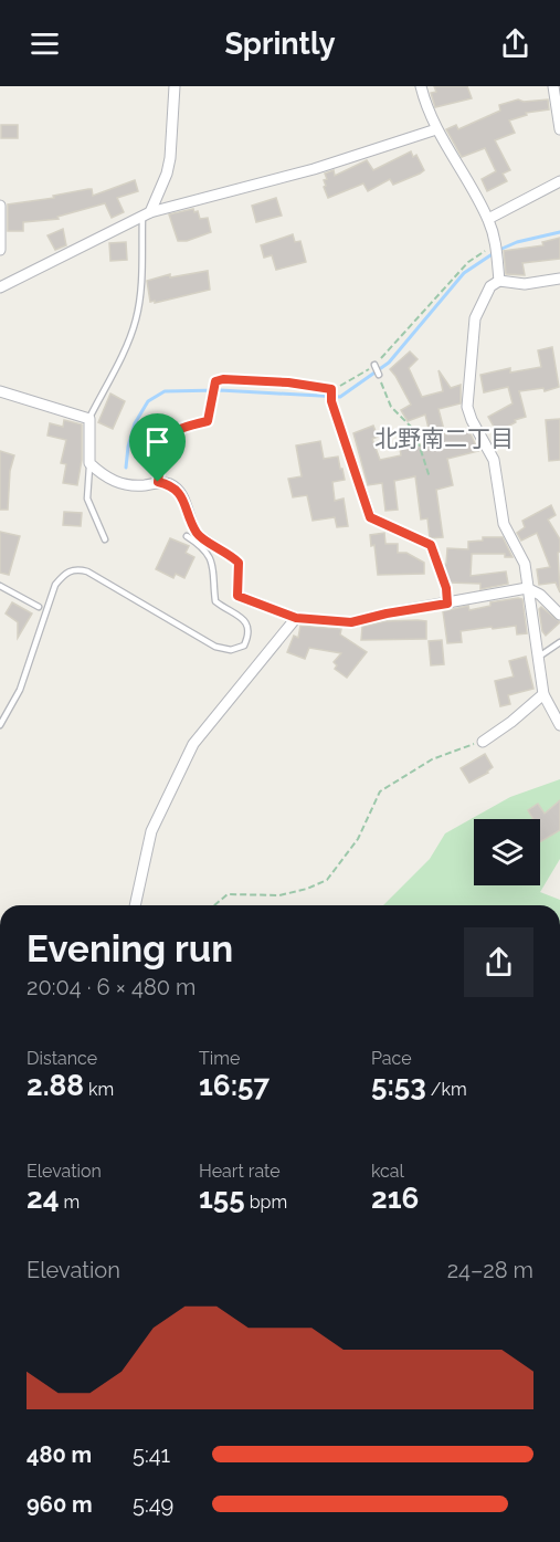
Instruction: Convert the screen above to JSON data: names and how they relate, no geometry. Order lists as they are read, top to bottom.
{
  "districts": ["北野南二丁目"],
  "page": {
    "header": "Sprintly",
    "heading": ["Evening run", "20:04 · 6 × 480 m"],
    "stats": [
      ["Distance", "2.88 km"],
      ["Time", "16:57"],
      ["Pace", "5:53 /km"],
      ["Elevation", "24 m"],
      ["Heart rate", "155 bpm"],
      ["kcal", "216"]
    ],
    "chart": ["Elevation", "24–28 m"],
    "list": [
      {
        "name": "480 m",
        "note": "5:41"
      },
      {
        "name": "960 m",
        "note": "5:49"
      }
    ]
  }
}
